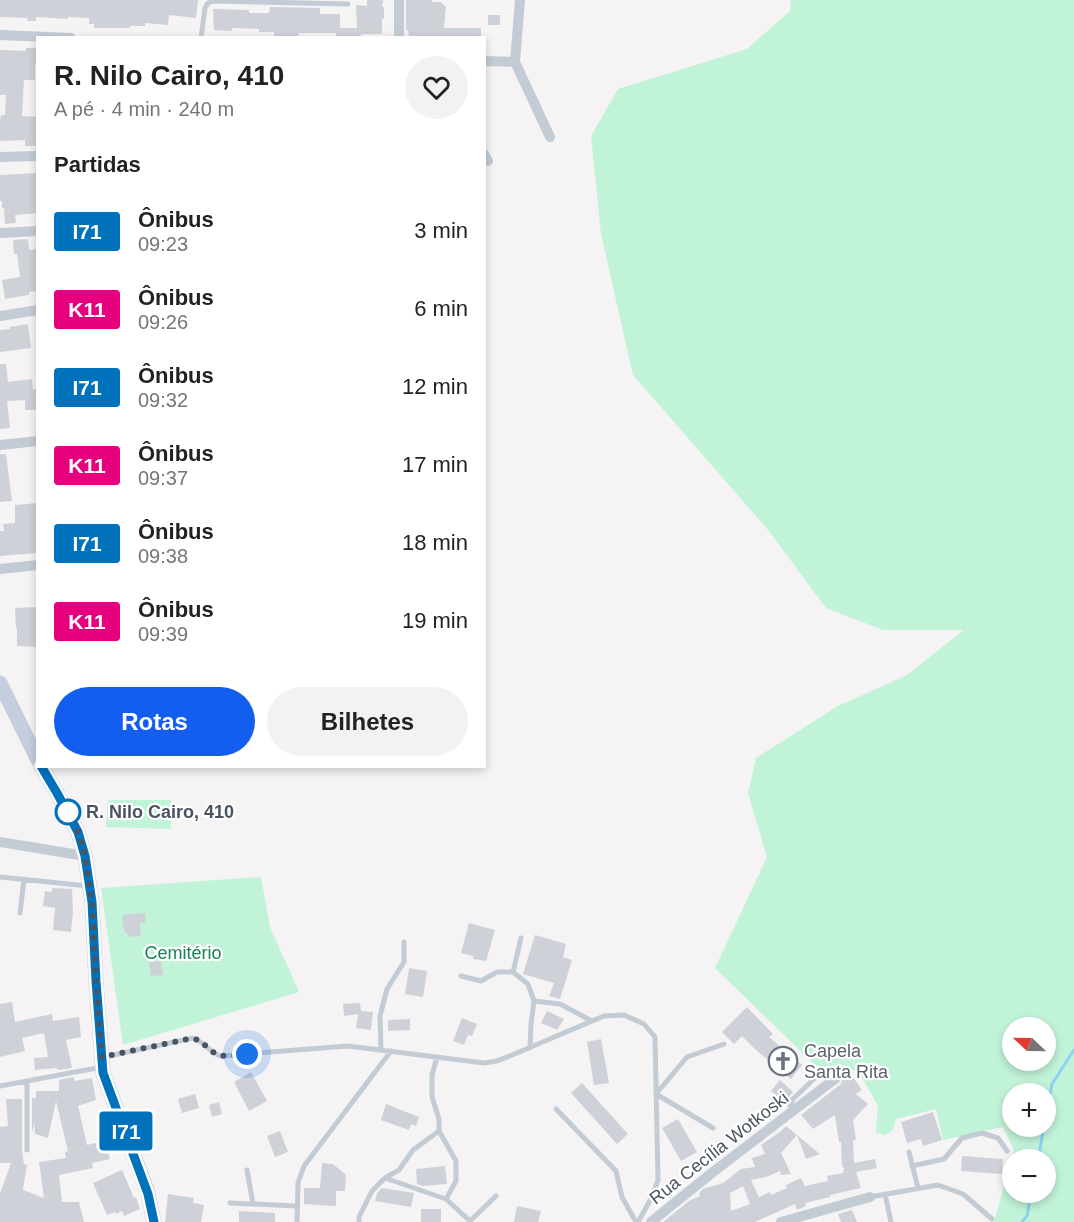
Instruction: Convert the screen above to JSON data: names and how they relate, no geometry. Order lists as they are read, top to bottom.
{
  "streets": {
    "street": ["Rua Cecília Wotkoski"]
  },
  "parks": ["Cemitério"],
  "places": {
    "other": ["R. Nilo Cairo, 410"],
    "church": ["Capela Santa Rita"]
  },
  "lines": ["bus line I71"],
  "north": "left",
  "page": {
    "on_map": "I71",
    "heading": [
      ["R. Nilo Cairo, 410", "A pé · 4 min · 240 m"],
      "Partidas"
    ],
    "list": [
      {
        "mark": "I71",
        "name": "Ônibus",
        "note": "09:23",
        "value": "3 min"
      },
      {
        "mark": "K11",
        "name": "Ônibus",
        "note": "09:26",
        "value": "6 min"
      },
      {
        "mark": "I71",
        "name": "Ônibus",
        "note": "09:32",
        "value": "12 min"
      },
      {
        "mark": "K11",
        "name": "Ônibus",
        "note": "09:37",
        "value": "17 min"
      },
      {
        "mark": "I71",
        "name": "Ônibus",
        "note": "09:38",
        "value": "18 min"
      },
      {
        "mark": "K11",
        "name": "Ônibus",
        "note": "09:39",
        "value": "19 min"
      }
    ],
    "buttons": ["Rotas", "Bilhetes"],
    "map_buttons": ["+", "−"]
  }
}
